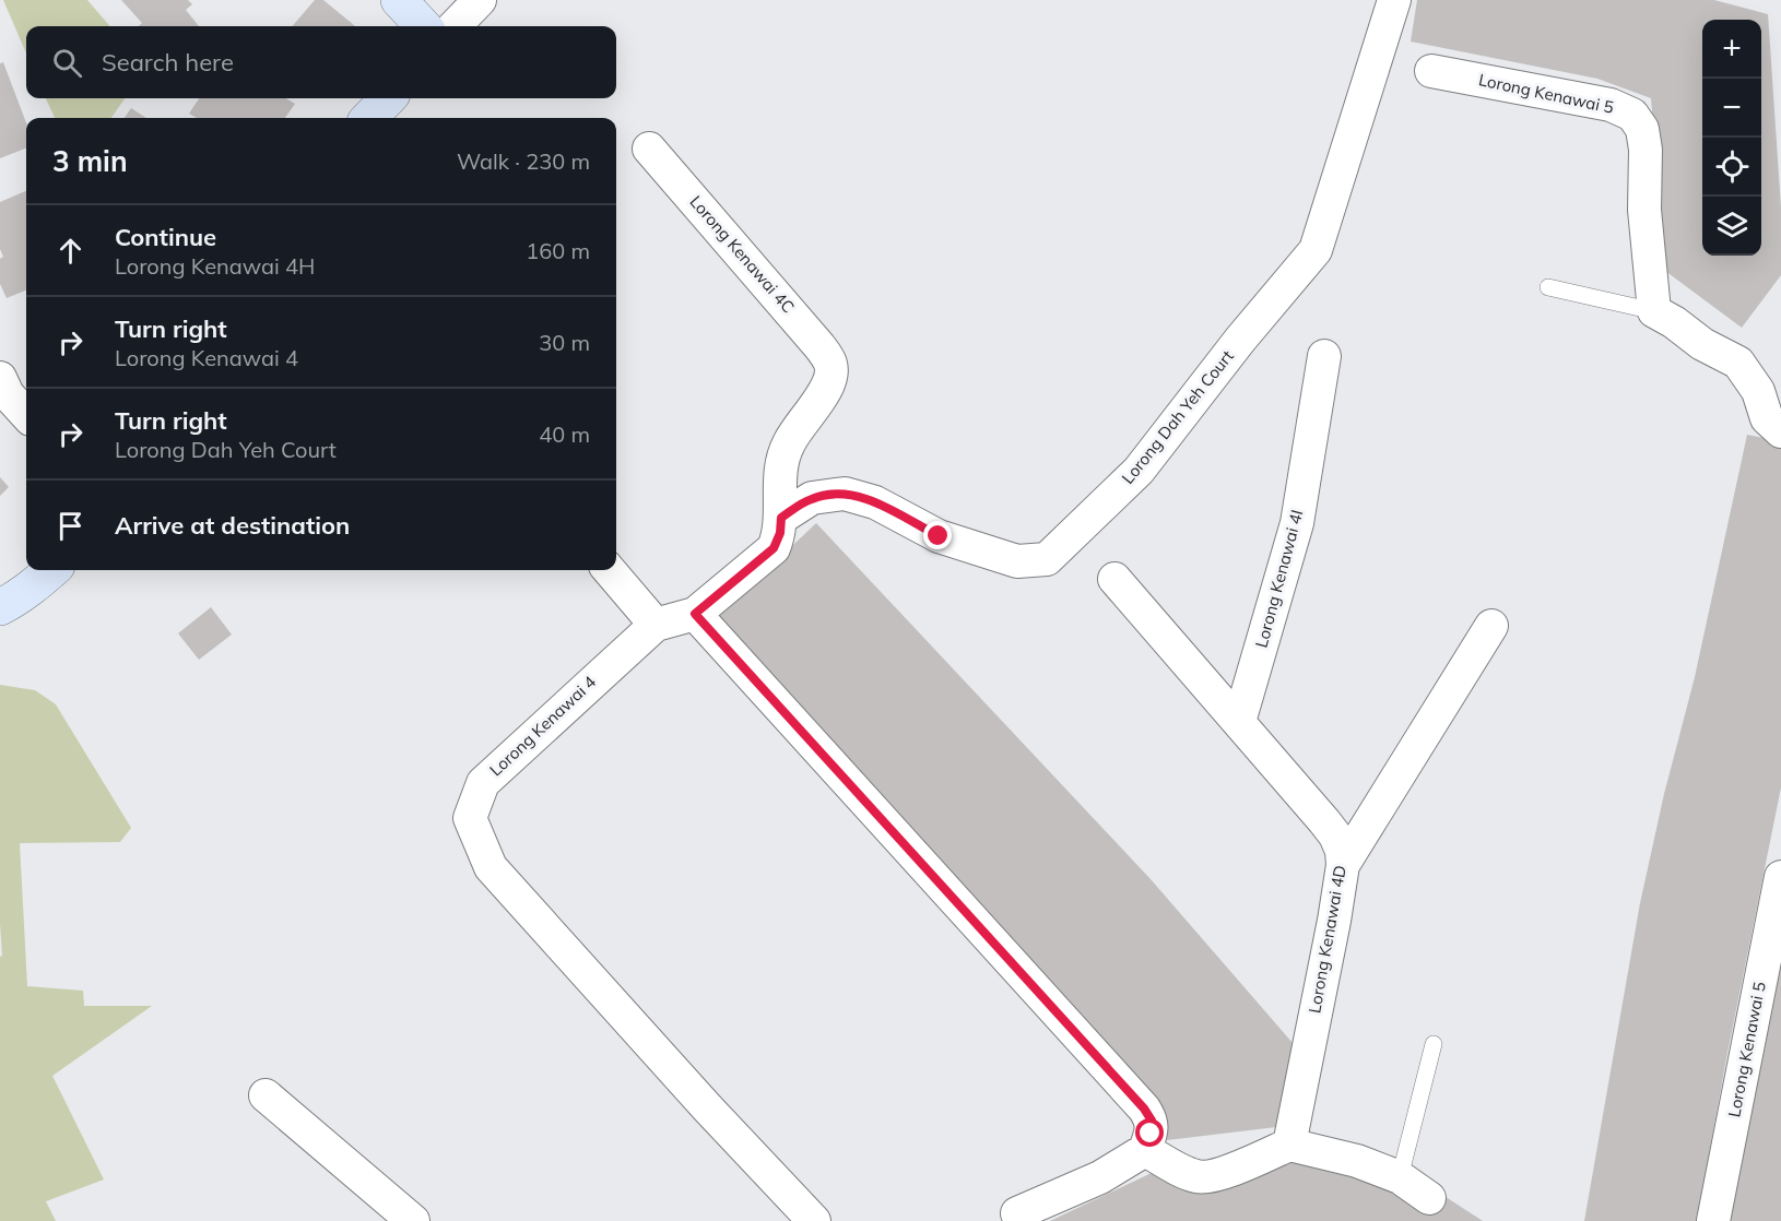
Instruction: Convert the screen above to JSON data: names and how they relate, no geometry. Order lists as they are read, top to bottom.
{
  "streets": {
    "street": [
      "Lorong Kenawai 5",
      "Lorong Kenawai 4C",
      "Lorong Dah Yeh Court",
      "Lorong Kenawai 4I",
      "Lorong Kenawai 4",
      "Lorong Kenawai 4D"
    ]
  },
  "crossings": [
    ["Lorong Kenawai 4C", "Lorong Kenawai 4"],
    ["Lorong Dah Yeh Court", "Lorong Kenawai 4"],
    ["Lorong Kenawai 4I", "Lorong Kenawai 4D"]
  ],
  "page": {
    "map_buttons": ["+", "−"],
    "search": "Search here",
    "heading": ["3 min", "Walk · 230 m"],
    "list": [
      ["Continue", "Lorong Kenawai 4H", "160 m"],
      ["Turn right", "Lorong Kenawai 4", "30 m"],
      ["Turn right", "Lorong Dah Yeh Court", "40 m"],
      "Arrive at destination"
    ]
  }
}
